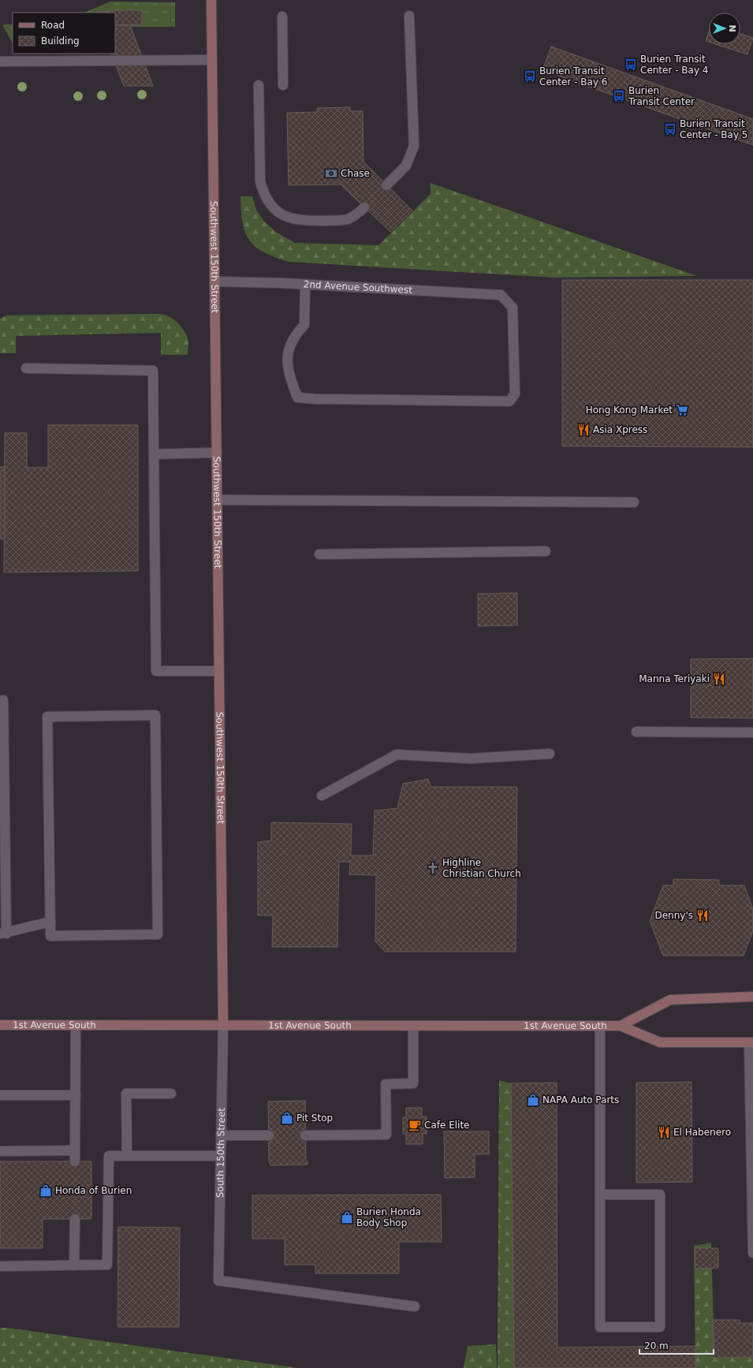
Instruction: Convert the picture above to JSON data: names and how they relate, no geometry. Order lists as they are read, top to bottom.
{
  "streets": {
    "street": [
      "Southwest 150th Street",
      "2nd Avenue Southwest",
      "1st Avenue South",
      "South 150th Street"
    ]
  },
  "crossings": [
    ["Southwest 150th Street", "2nd Avenue Southwest"],
    ["Southwest 150th Street", "1st Avenue South"],
    ["Southwest 150th Street", "South 150th Street"],
    ["1st Avenue South", "South 150th Street"]
  ],
  "places": {
    "bus stop": [
      "Burien Transit Center - Bay 4",
      "Burien Transit Center - Bay 6",
      "Burien Transit Center",
      "Burien Transit Center - Bay 5"
    ],
    "bank": ["Chase"],
    "supermarket": ["Hong Kong Market"],
    "restaurant": [
      "Asia Xpress",
      "Manna Teriyaki",
      "Denny's",
      "El Habenero"
    ],
    "church": ["Highline Christian Church"],
    "shop": [
      "NAPA Auto Parts",
      "Pit Stop",
      "Honda of Burien",
      "Burien Honda Body Shop"
    ],
    "cafe": ["Cafe Elite"]
  },
  "legend": ["Road", "Building"],
  "scale_bar": "20 m",
  "north": "right"
}
